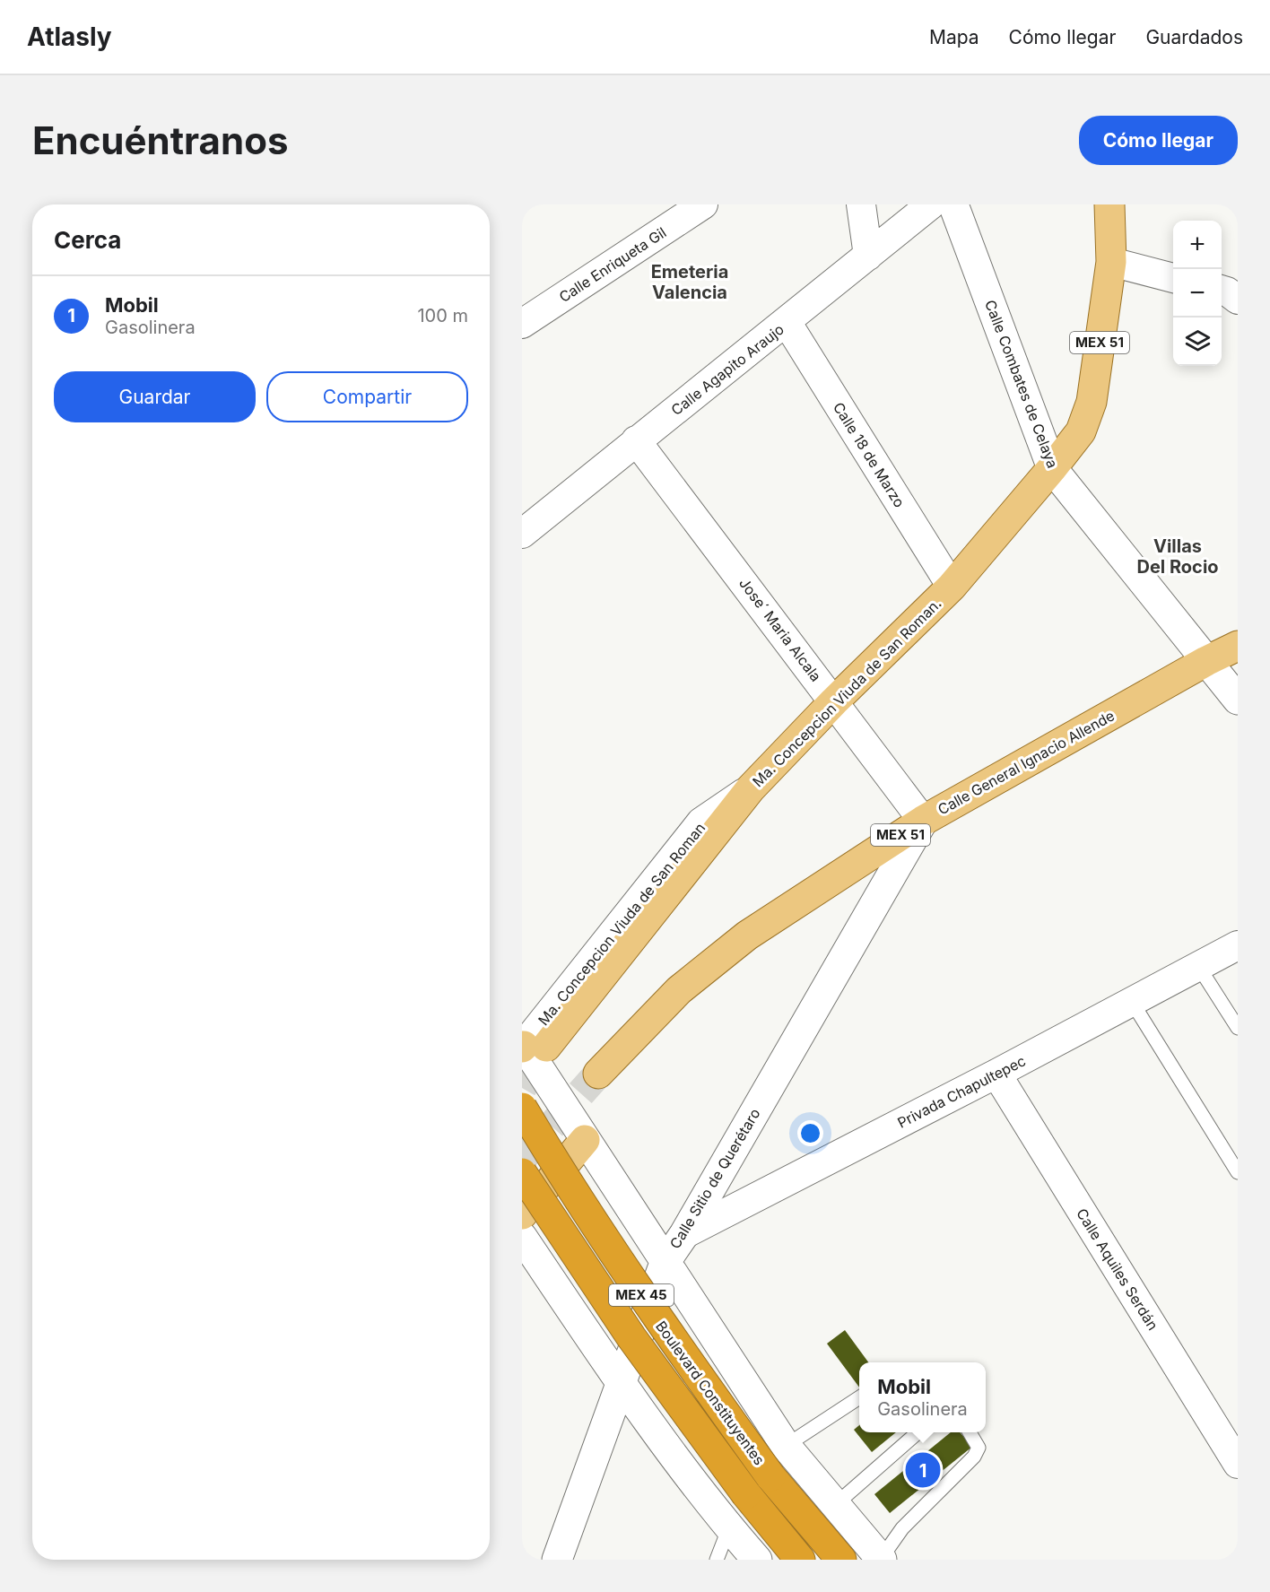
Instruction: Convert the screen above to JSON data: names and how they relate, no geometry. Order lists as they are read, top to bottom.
{
  "streets": {
    "highway": ["MEX 45", "Boulevard Constituyentes"],
    "main road": [
      "MEX 51",
      "Calle Combates de Celaya",
      "Ma. Concepcion Viuda de San Roman.",
      "Calle General Ignacio Allende",
      "Ma. Concepcion Viuda de San Roman",
      "Calle Sitio de Querétaro"
    ],
    "street": [
      "Calle Enriqueta Gil",
      "Calle Agapito Araujo",
      "Calle 18 de Marzo",
      "Jose´ Maria Alcala",
      "Privada Chapultepec",
      "Calle Aquiles Serdán"
    ]
  },
  "crossings": [
    ["MEX 51", "Calle Combates de Celaya"],
    ["MEX 51", "Ma. Concepcion Viuda de San Roman."],
    ["Calle Agapito Araujo", "Calle 18 de Marzo"],
    ["Calle Agapito Araujo", "Jose´ Maria Alcala"],
    ["Calle Combates de Celaya", "Ma. Concepcion Viuda de San Roman."],
    ["Calle Combates de Celaya", "Calle General Ignacio Allende"],
    ["Calle 18 de Marzo", "Ma. Concepcion Viuda de San Roman."],
    ["Jose´ Maria Alcala", "Ma. Concepcion Viuda de San Roman."],
    ["Jose´ Maria Alcala", "Calle General Ignacio Allende"],
    ["Jose´ Maria Alcala", "Calle Sitio de Querétaro"],
    ["Ma. Concepcion Viuda de San Roman.", "Ma. Concepcion Viuda de San Roman"],
    ["Calle General Ignacio Allende", "Calle Sitio de Querétaro"],
    ["Privada Chapultepec", "Calle Sitio de Querétaro"],
    ["Privada Chapultepec", "Calle Aquiles Serdán"]
  ],
  "districts": ["Emeteria Valencia", "Villas Del Rocio"],
  "page": {
    "header": "Atlasly",
    "nav": ["Mapa", "Cómo llegar", "Guardados"],
    "buttons": [
      "Cómo llegar",
      ["Guardar", "Compartir"]
    ],
    "title": "Encuéntranos",
    "heading": "Cerca",
    "map_buttons": ["+", "−"],
    "list": [
      {
        "mark": "1",
        "name": "Mobil",
        "note": "Gasolinera",
        "value": "100 m"
      }
    ],
    "popup": ["Mobil", "Gasolinera"],
    "pins": "1"
  }
}
